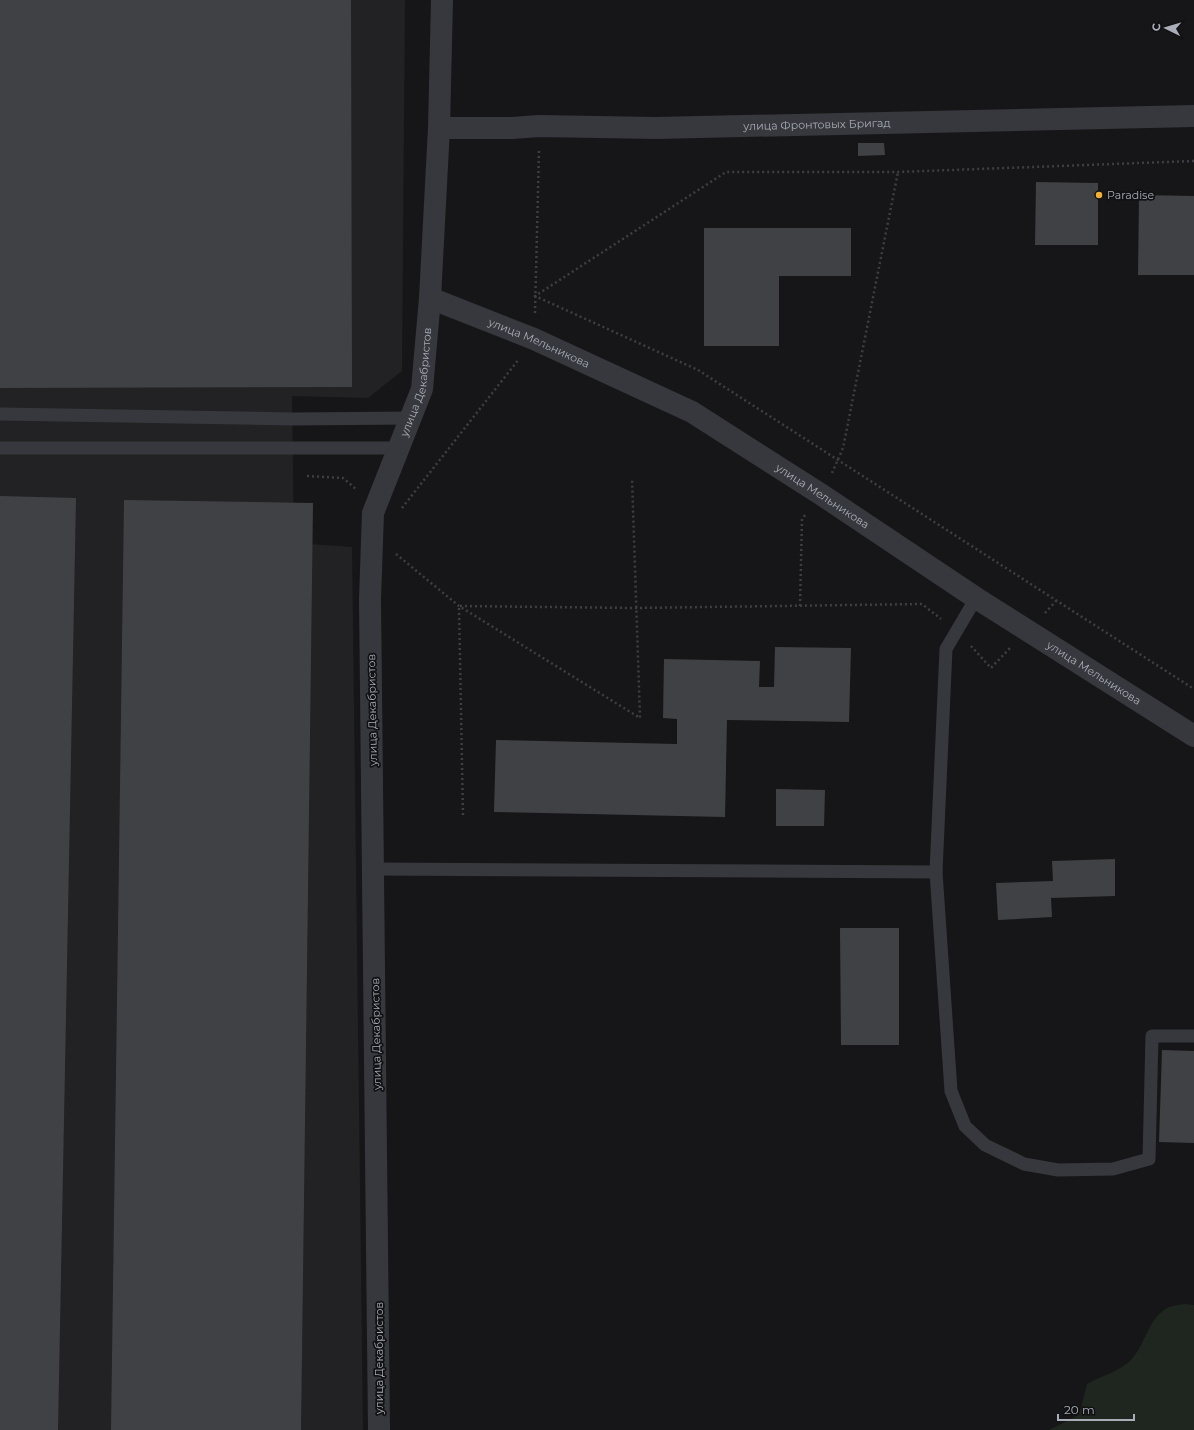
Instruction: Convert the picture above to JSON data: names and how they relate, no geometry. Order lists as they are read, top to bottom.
{
  "streets": {
    "street": ["улица Фронтовых Бригад", "улица Мельникова", "улица Декабристов"]
  },
  "crossings": [
    ["улица Фронтовых Бригад", "улица Декабристов"],
    ["улица Мельникова", "улица Декабристов"]
  ],
  "places": ["Paradise"],
  "scale_bar": "20 m",
  "north": "left"
}
